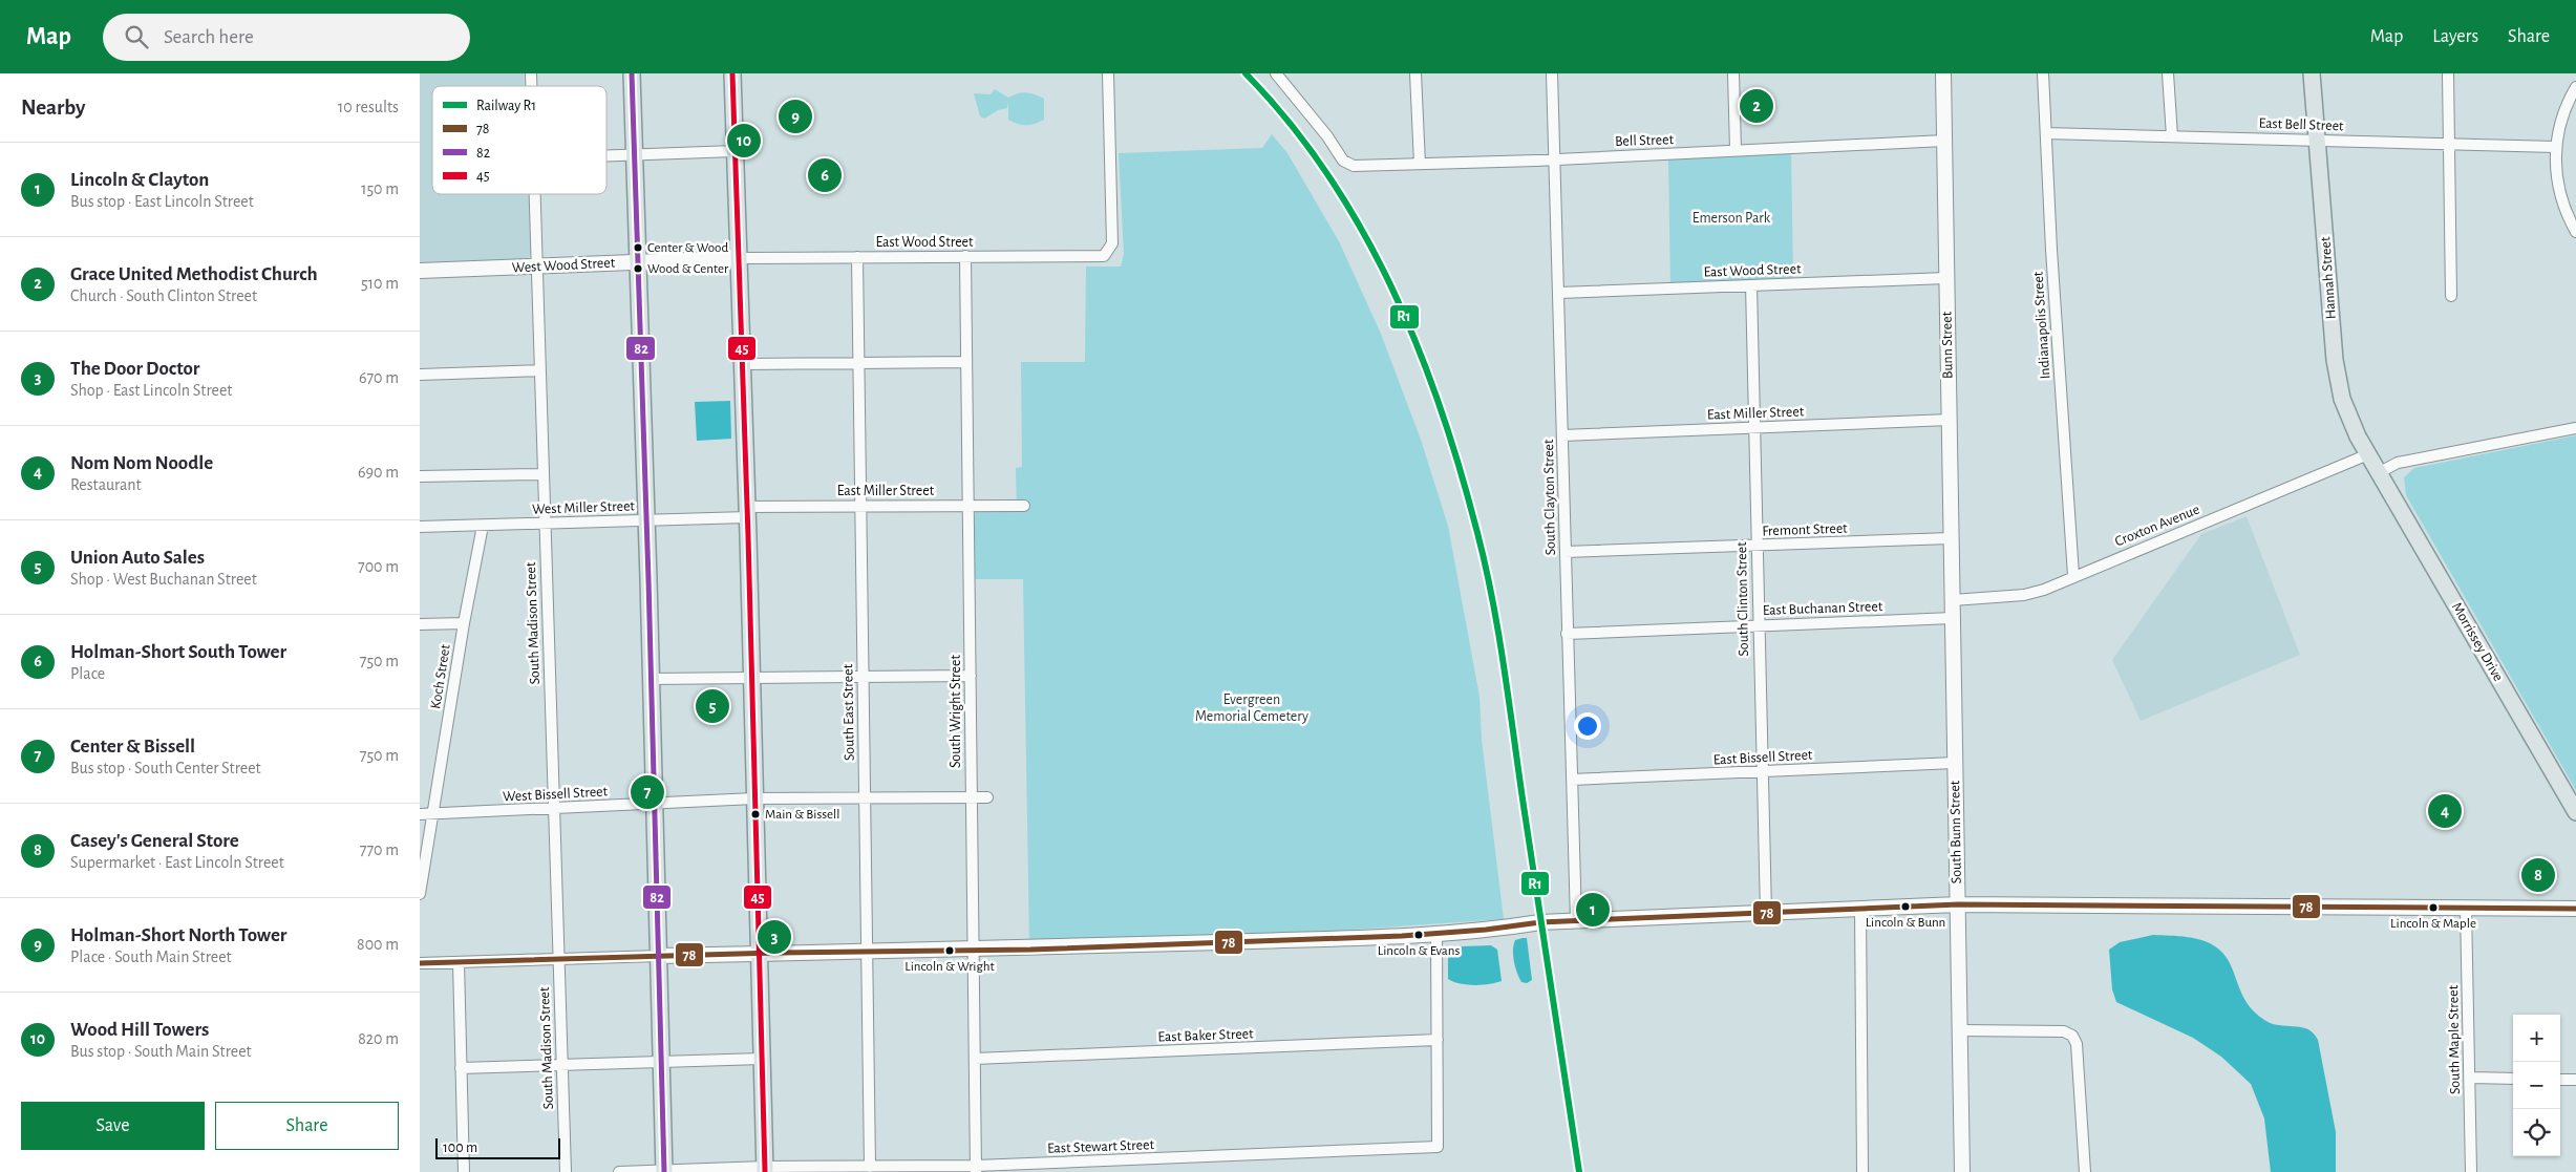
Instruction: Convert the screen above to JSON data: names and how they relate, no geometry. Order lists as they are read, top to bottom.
{
  "streets": {
    "main road": [
      "West Wood Street",
      "Hannah Street",
      "Bunn Street",
      "Morrissey Drive",
      "South Bunn Street"
    ],
    "street": [
      "East Bell Street",
      "Bell Street",
      "East Wood Street",
      "Indianapolis Street",
      "East Miller Street",
      "South Clayton Street",
      "West Miller Street",
      "Croxton Avenue",
      "Fremont Street",
      "South Clinton Street",
      "East Buchanan Street",
      "South Madison Street",
      "Koch Street",
      "South Wright Street",
      "South East Street",
      "East Bissell Street",
      "West Bissell Street",
      "East Baker Street",
      "South Maple Street",
      "East Stewart Street"
    ]
  },
  "crossings": [
    ["East Bell Street", "Hannah Street"],
    ["East Bell Street", "Indianapolis Street"],
    ["Bell Street", "Bunn Street"],
    ["Bell Street", "South Clayton Street"],
    ["East Wood Street", "West Wood Street"],
    ["East Wood Street", "Bunn Street"],
    ["East Wood Street", "South Clayton Street"],
    ["East Wood Street", "South Clinton Street"],
    ["East Wood Street", "South Wright Street"],
    ["East Wood Street", "South East Street"],
    ["West Wood Street", "South Madison Street"],
    ["Hannah Street", "Croxton Avenue"],
    ["Hannah Street", "Morrissey Drive"],
    ["Indianapolis Street", "Croxton Avenue"],
    ["Bunn Street", "East Miller Street"],
    ["Bunn Street", "Croxton Avenue"],
    ["Bunn Street", "Fremont Street"],
    ["Bunn Street", "East Buchanan Street"],
    ["Bunn Street", "South Bunn Street"],
    ["East Miller Street", "South Clayton Street"],
    ["East Miller Street", "West Miller Street"],
    ["East Miller Street", "South Clinton Street"],
    ["East Miller Street", "South Wright Street"],
    ["East Miller Street", "South East Street"],
    ["South Clayton Street", "Fremont Street"],
    ["South Clayton Street", "East Buchanan Street"],
    ["South Clayton Street", "East Bissell Street"],
    ["West Miller Street", "South Madison Street"],
    ["West Miller Street", "Koch Street"],
    ["Fremont Street", "South Clinton Street"],
    ["South Clinton Street", "East Buchanan Street"],
    ["South Clinton Street", "East Bissell Street"],
    ["East Buchanan Street", "South Bunn Street"],
    ["South Madison Street", "West Bissell Street"],
    ["Koch Street", "West Bissell Street"],
    ["South Wright Street", "East Baker Street"],
    ["South Wright Street", "East Stewart Street"],
    ["South East Street", "East Stewart Street"],
    ["East Bissell Street", "South Bunn Street"],
    ["East Baker Street", "East Stewart Street"]
  ],
  "parks": ["Emerson Park", "Evergreen Memorial Cemetery"],
  "places": [
    "Center & Wood",
    "Wood & Center",
    "Main & Bissell",
    "Lincoln & Bunn",
    "Lincoln & Maple",
    "Lincoln & Evans",
    "Lincoln & Wright"
  ],
  "lines": [
    "rail line R1",
    "transit line 82",
    "transit line 45",
    "transit line 78"
  ],
  "legend": [
    "Railway R1",
    "78",
    "82",
    "45"
  ],
  "scale_bar": "100 m",
  "page": {
    "header": "Map",
    "search": "Search here",
    "nav": ["Map", "Layers", "Share"],
    "heading": ["Nearby", "10 results"],
    "pins": [
      "2",
      "9",
      "10",
      "6",
      "5",
      "7",
      "4",
      "8",
      "1",
      "3"
    ],
    "list": [
      {
        "mark": "1",
        "name": "Lincoln & Clayton",
        "note": "Bus stop · East Lincoln Street",
        "value": "150 m"
      },
      {
        "mark": "2",
        "name": "Grace United Methodist Church",
        "note": "Church · South Clinton Street",
        "value": "510 m"
      },
      {
        "mark": "3",
        "name": "The Door Doctor",
        "note": "Shop · East Lincoln Street",
        "value": "670 m"
      },
      {
        "mark": "4",
        "name": "Nom Nom Noodle",
        "note": "Restaurant",
        "value": "690 m"
      },
      {
        "mark": "5",
        "name": "Union Auto Sales",
        "note": "Shop · West Buchanan Street",
        "value": "700 m"
      },
      {
        "mark": "6",
        "name": "Holman-Short South Tower",
        "note": "Place",
        "value": "750 m"
      },
      {
        "mark": "7",
        "name": "Center & Bissell",
        "note": "Bus stop · South Center Street",
        "value": "750 m"
      },
      {
        "mark": "8",
        "name": "Casey's General Store",
        "note": "Supermarket · East Lincoln Street",
        "value": "770 m"
      },
      {
        "mark": "9",
        "name": "Holman-Short North Tower",
        "note": "Place · South Main Street",
        "value": "800 m"
      },
      {
        "mark": "10",
        "name": "Wood Hill Towers",
        "note": "Bus stop · South Main Street",
        "value": "820 m"
      }
    ],
    "map_buttons": ["+", "−"],
    "buttons": ["Save", "Share"],
    "scale": "100 m"
  }
}
